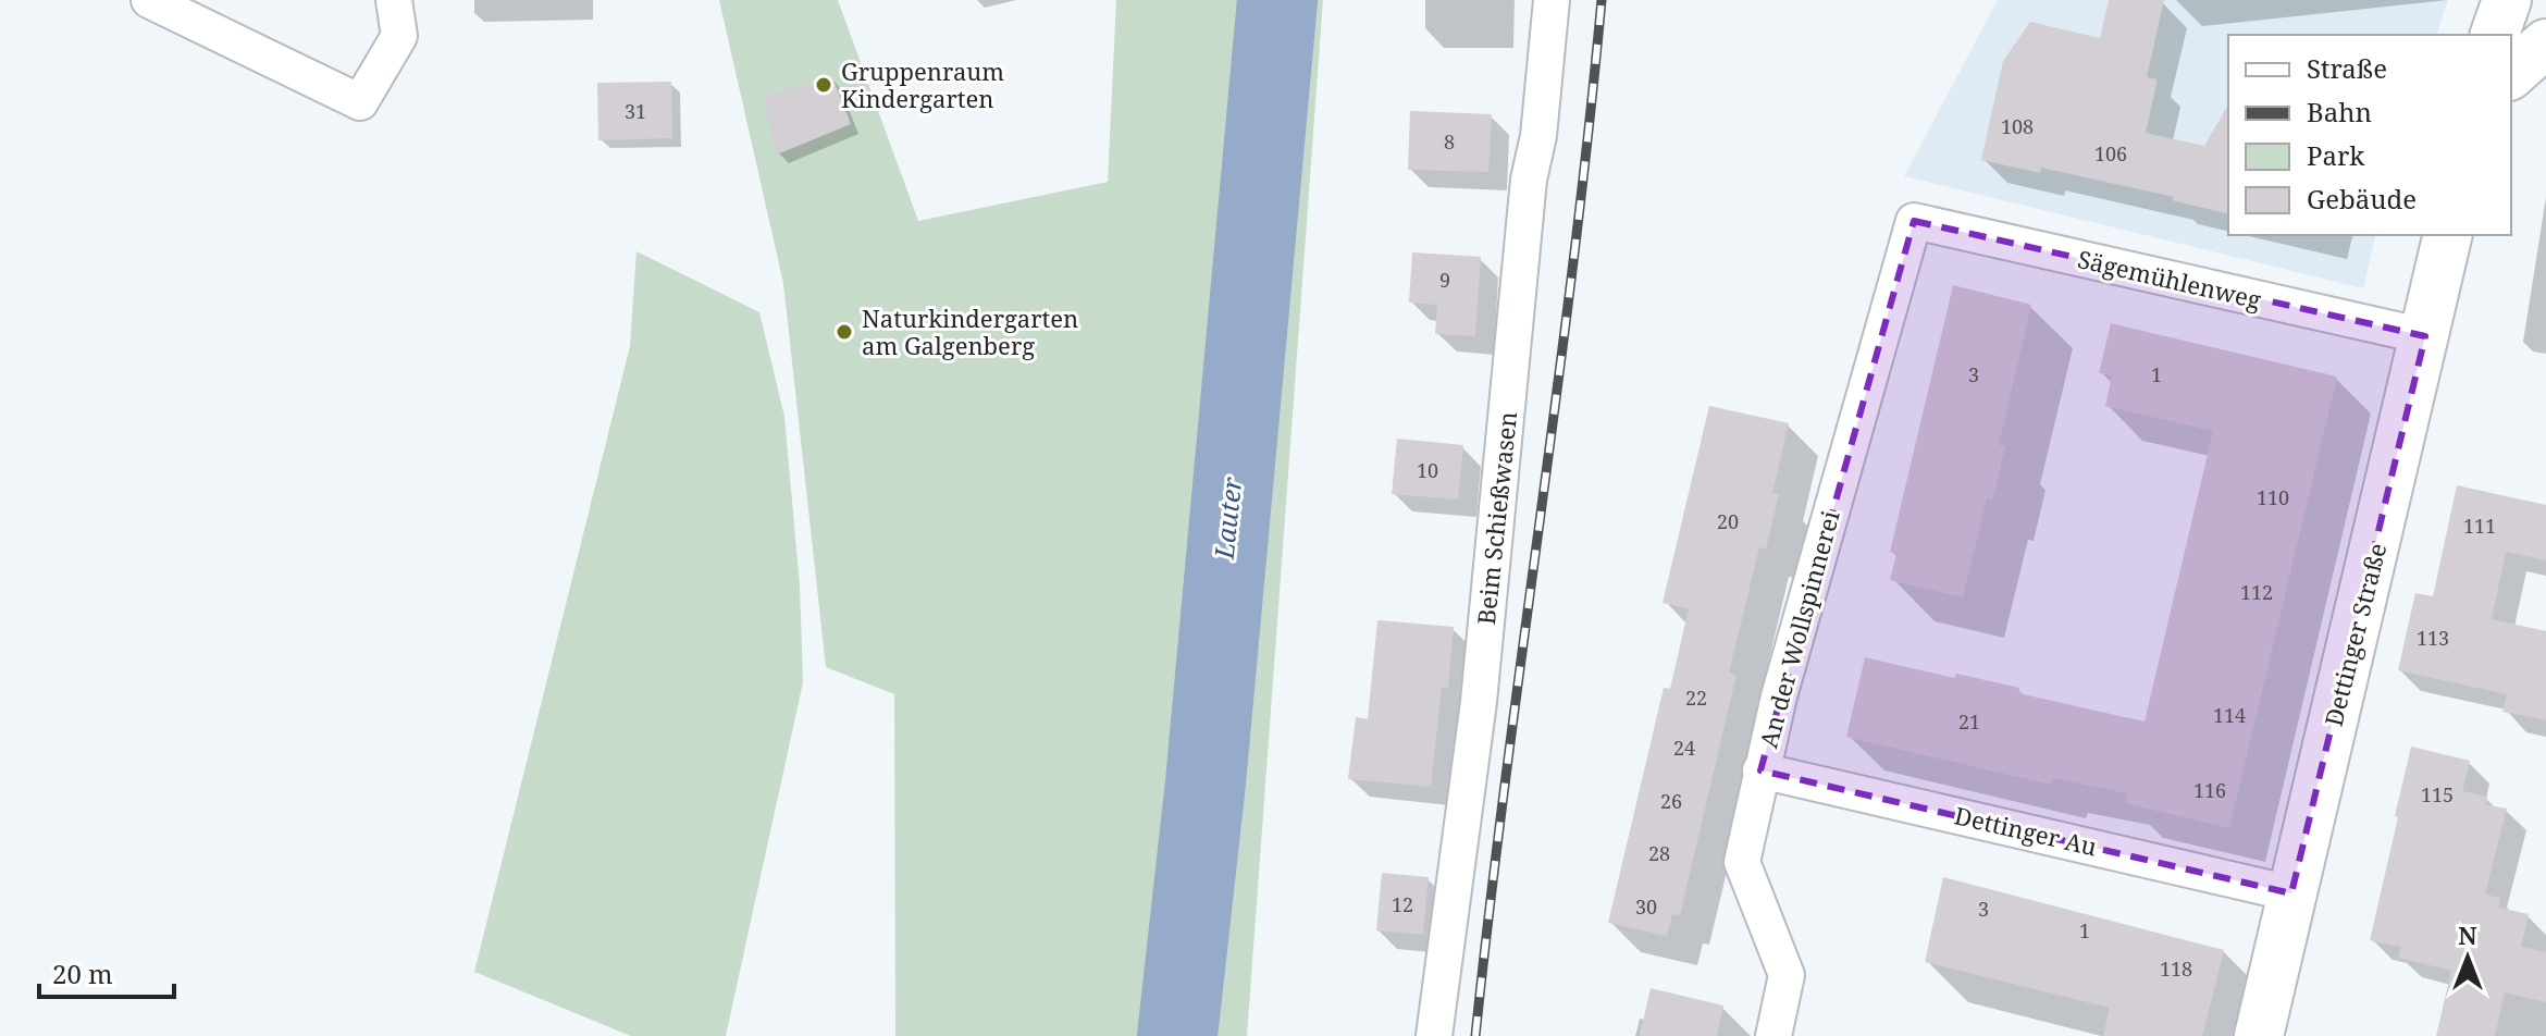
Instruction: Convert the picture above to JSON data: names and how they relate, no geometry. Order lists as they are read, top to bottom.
{
  "streets": {
    "street": [
      "Sägemühlenweg",
      "Beim Schießwasen",
      "An der Wollspinnerei",
      "Dettinger Straße",
      "Dettinger Au"
    ]
  },
  "crossings": [
    ["Sägemühlenweg", "An der Wollspinnerei"],
    ["Sägemühlenweg", "Dettinger Straße"],
    ["An der Wollspinnerei", "Dettinger Au"],
    ["Dettinger Straße", "Dettinger Au"]
  ],
  "water": ["Lauter"],
  "places": ["Gruppenraum Kindergarten", "Naturkindergarten am Galgenberg"],
  "house_numbers": [
    "31",
    "108",
    "8",
    "106",
    "9",
    "3",
    "1",
    "10",
    "110",
    "20",
    "111",
    "112",
    "113",
    "22",
    "114",
    "21",
    "24",
    "116",
    "115",
    "26",
    "28",
    "12",
    "30",
    "3",
    "1",
    "118"
  ],
  "legend": [
    "Straße",
    "Bahn",
    "Park",
    "Gebäude"
  ],
  "scale_bar": "20 m",
  "north": "top"
}
